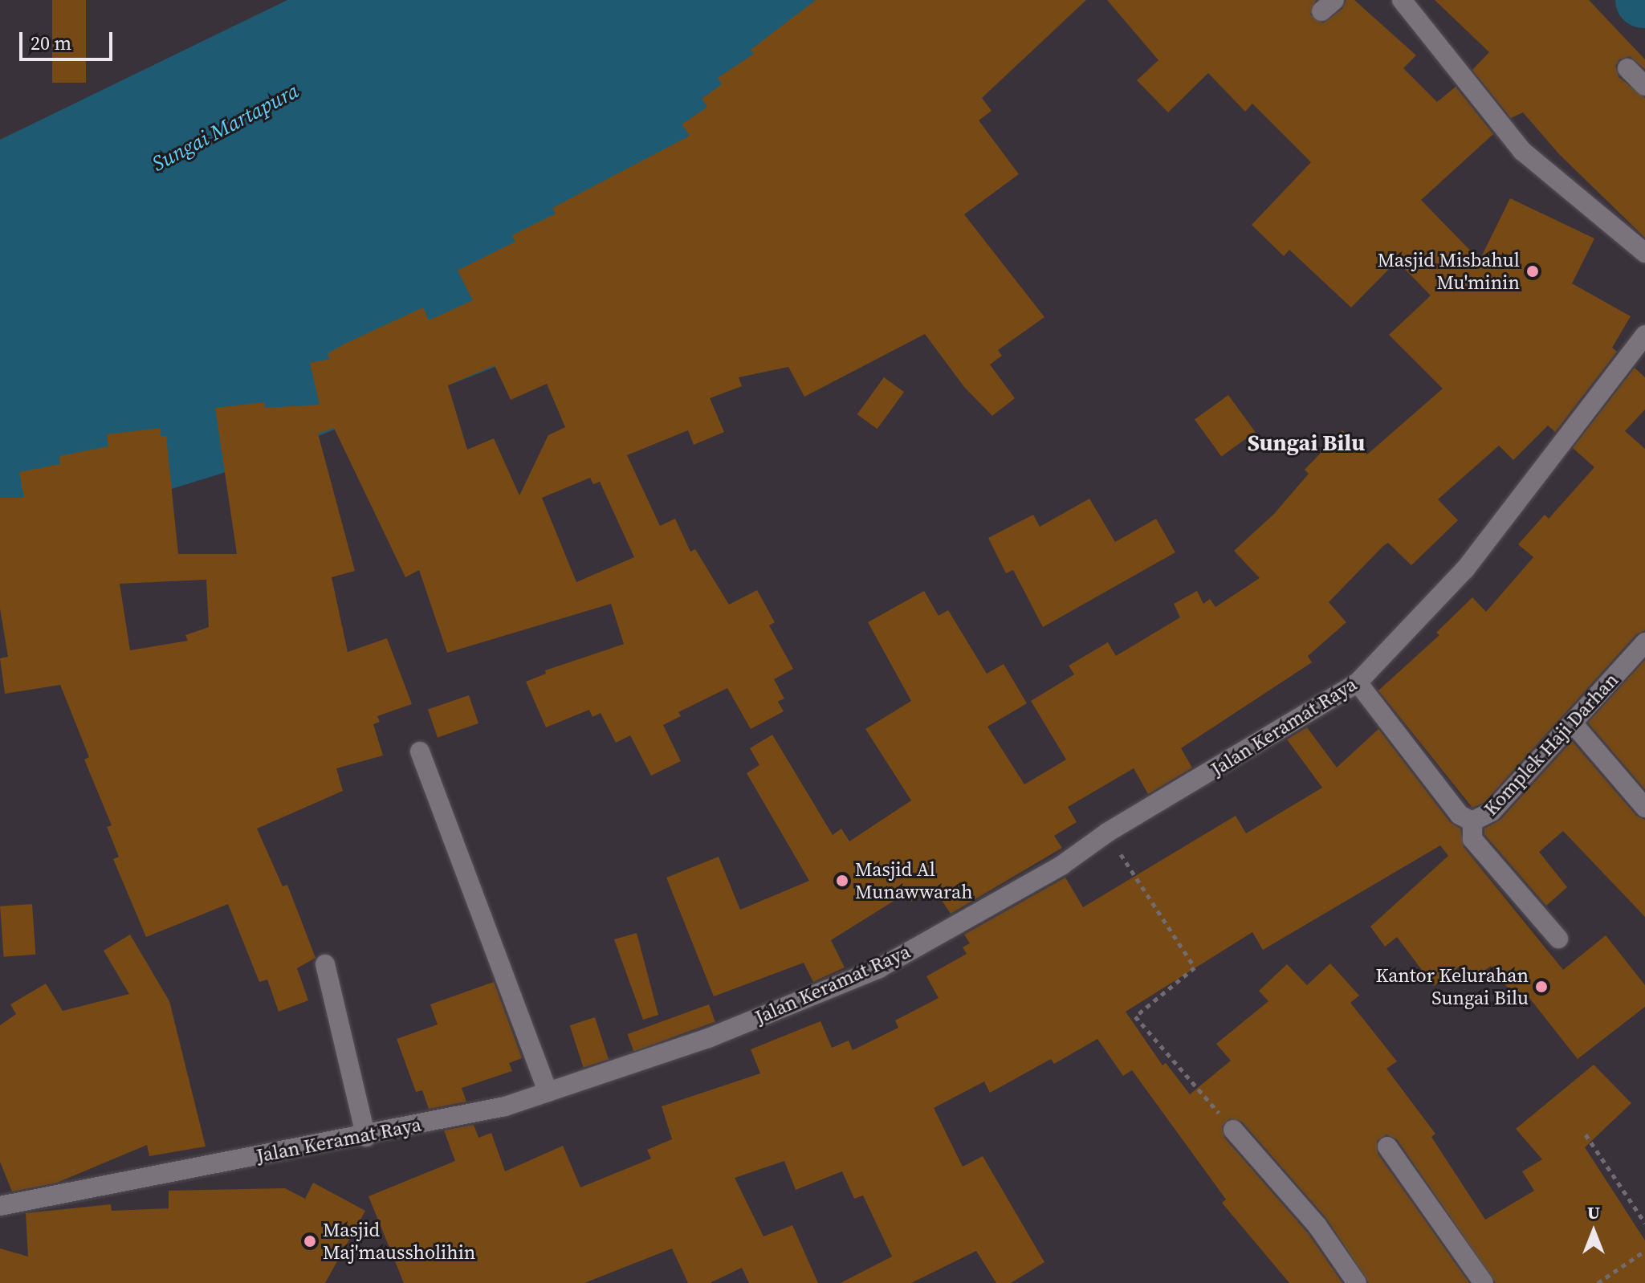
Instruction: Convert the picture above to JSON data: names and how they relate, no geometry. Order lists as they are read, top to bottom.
{
  "streets": {
    "street": ["Jalan Keramat Raya", "Komplek Haji Darhan"]
  },
  "crossings": [
    ["Jalan Keramat Raya", "Komplek Haji Darhan"]
  ],
  "districts": ["Sungai Bilu"],
  "water": ["Sungai Martapura"],
  "places": [
    "Masjid Misbahul Mu'minin",
    "Masjid Al Munawwarah",
    "Kantor Kelurahan Sungai Bilu",
    "Masjid Maj'maussholihin"
  ],
  "scale_bar": "20 m",
  "north": "top"
}
